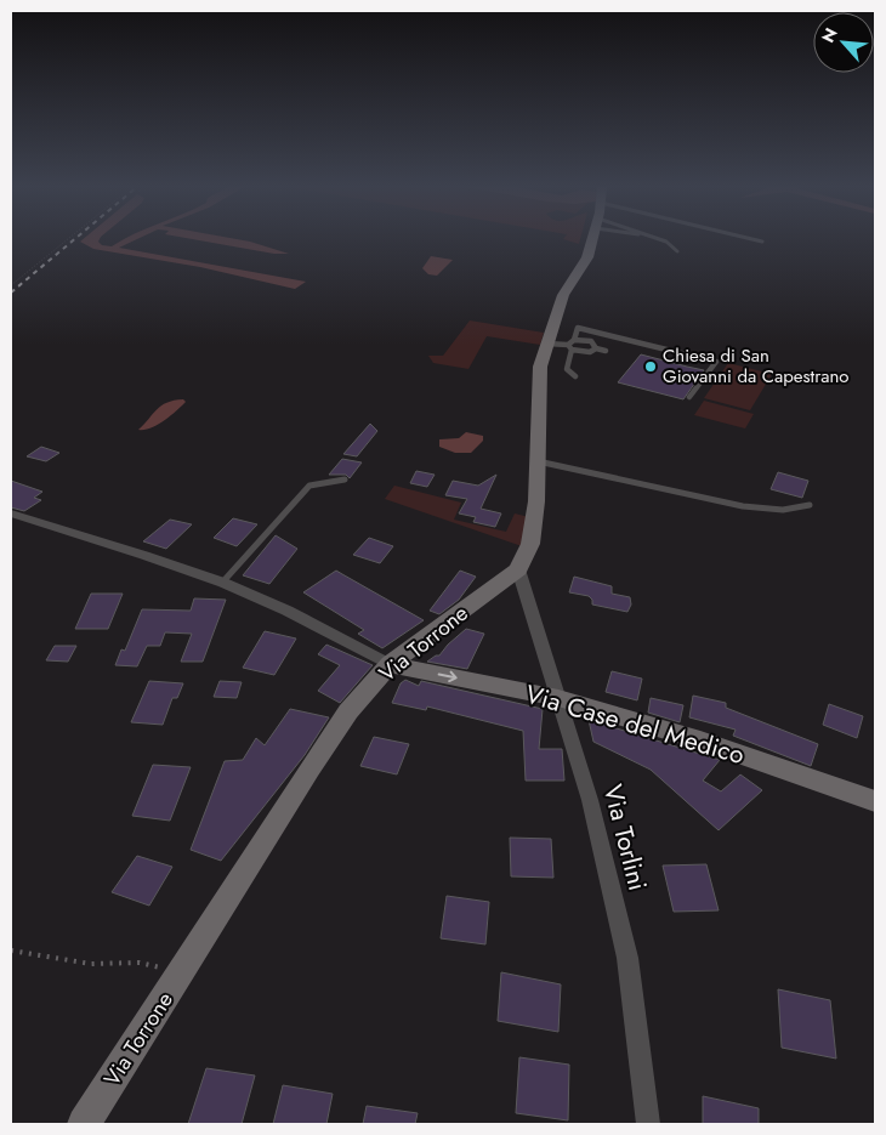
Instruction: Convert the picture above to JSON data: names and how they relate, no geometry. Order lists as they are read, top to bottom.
{
  "streets": {
    "main road": ["Via Torrone", "Via Case del Medico"],
    "street": ["Via Torlini"]
  },
  "crossings": [
    ["Via Torrone", "Via Case del Medico"],
    ["Via Torrone", "Via Torlini"],
    ["Via Case del Medico", "Via Torlini"]
  ],
  "places": ["Chiesa di San Giovanni da Capestrano"],
  "north": "top left"
}
